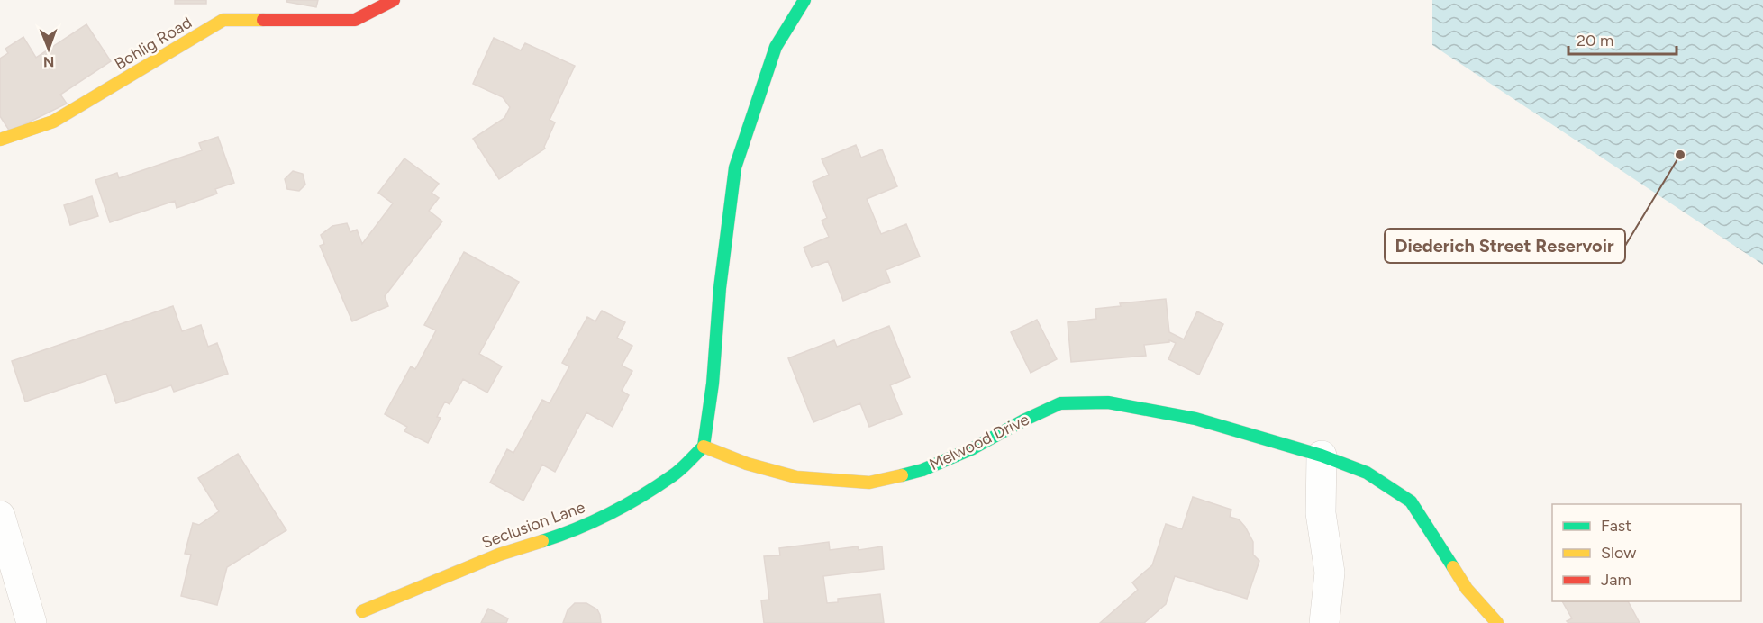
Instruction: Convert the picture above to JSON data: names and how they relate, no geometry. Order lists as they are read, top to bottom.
{
  "streets": {
    "street": ["Bohlig Road", "Melwood Drive", "Seclusion Lane"]
  },
  "crossings": [
    ["Melwood Drive", "Seclusion Lane"]
  ],
  "places": ["Diederich Street Reservoir"],
  "legend": ["Fast", "Slow", "Jam"],
  "scale_bar": "20 m",
  "north": "bottom"
}
